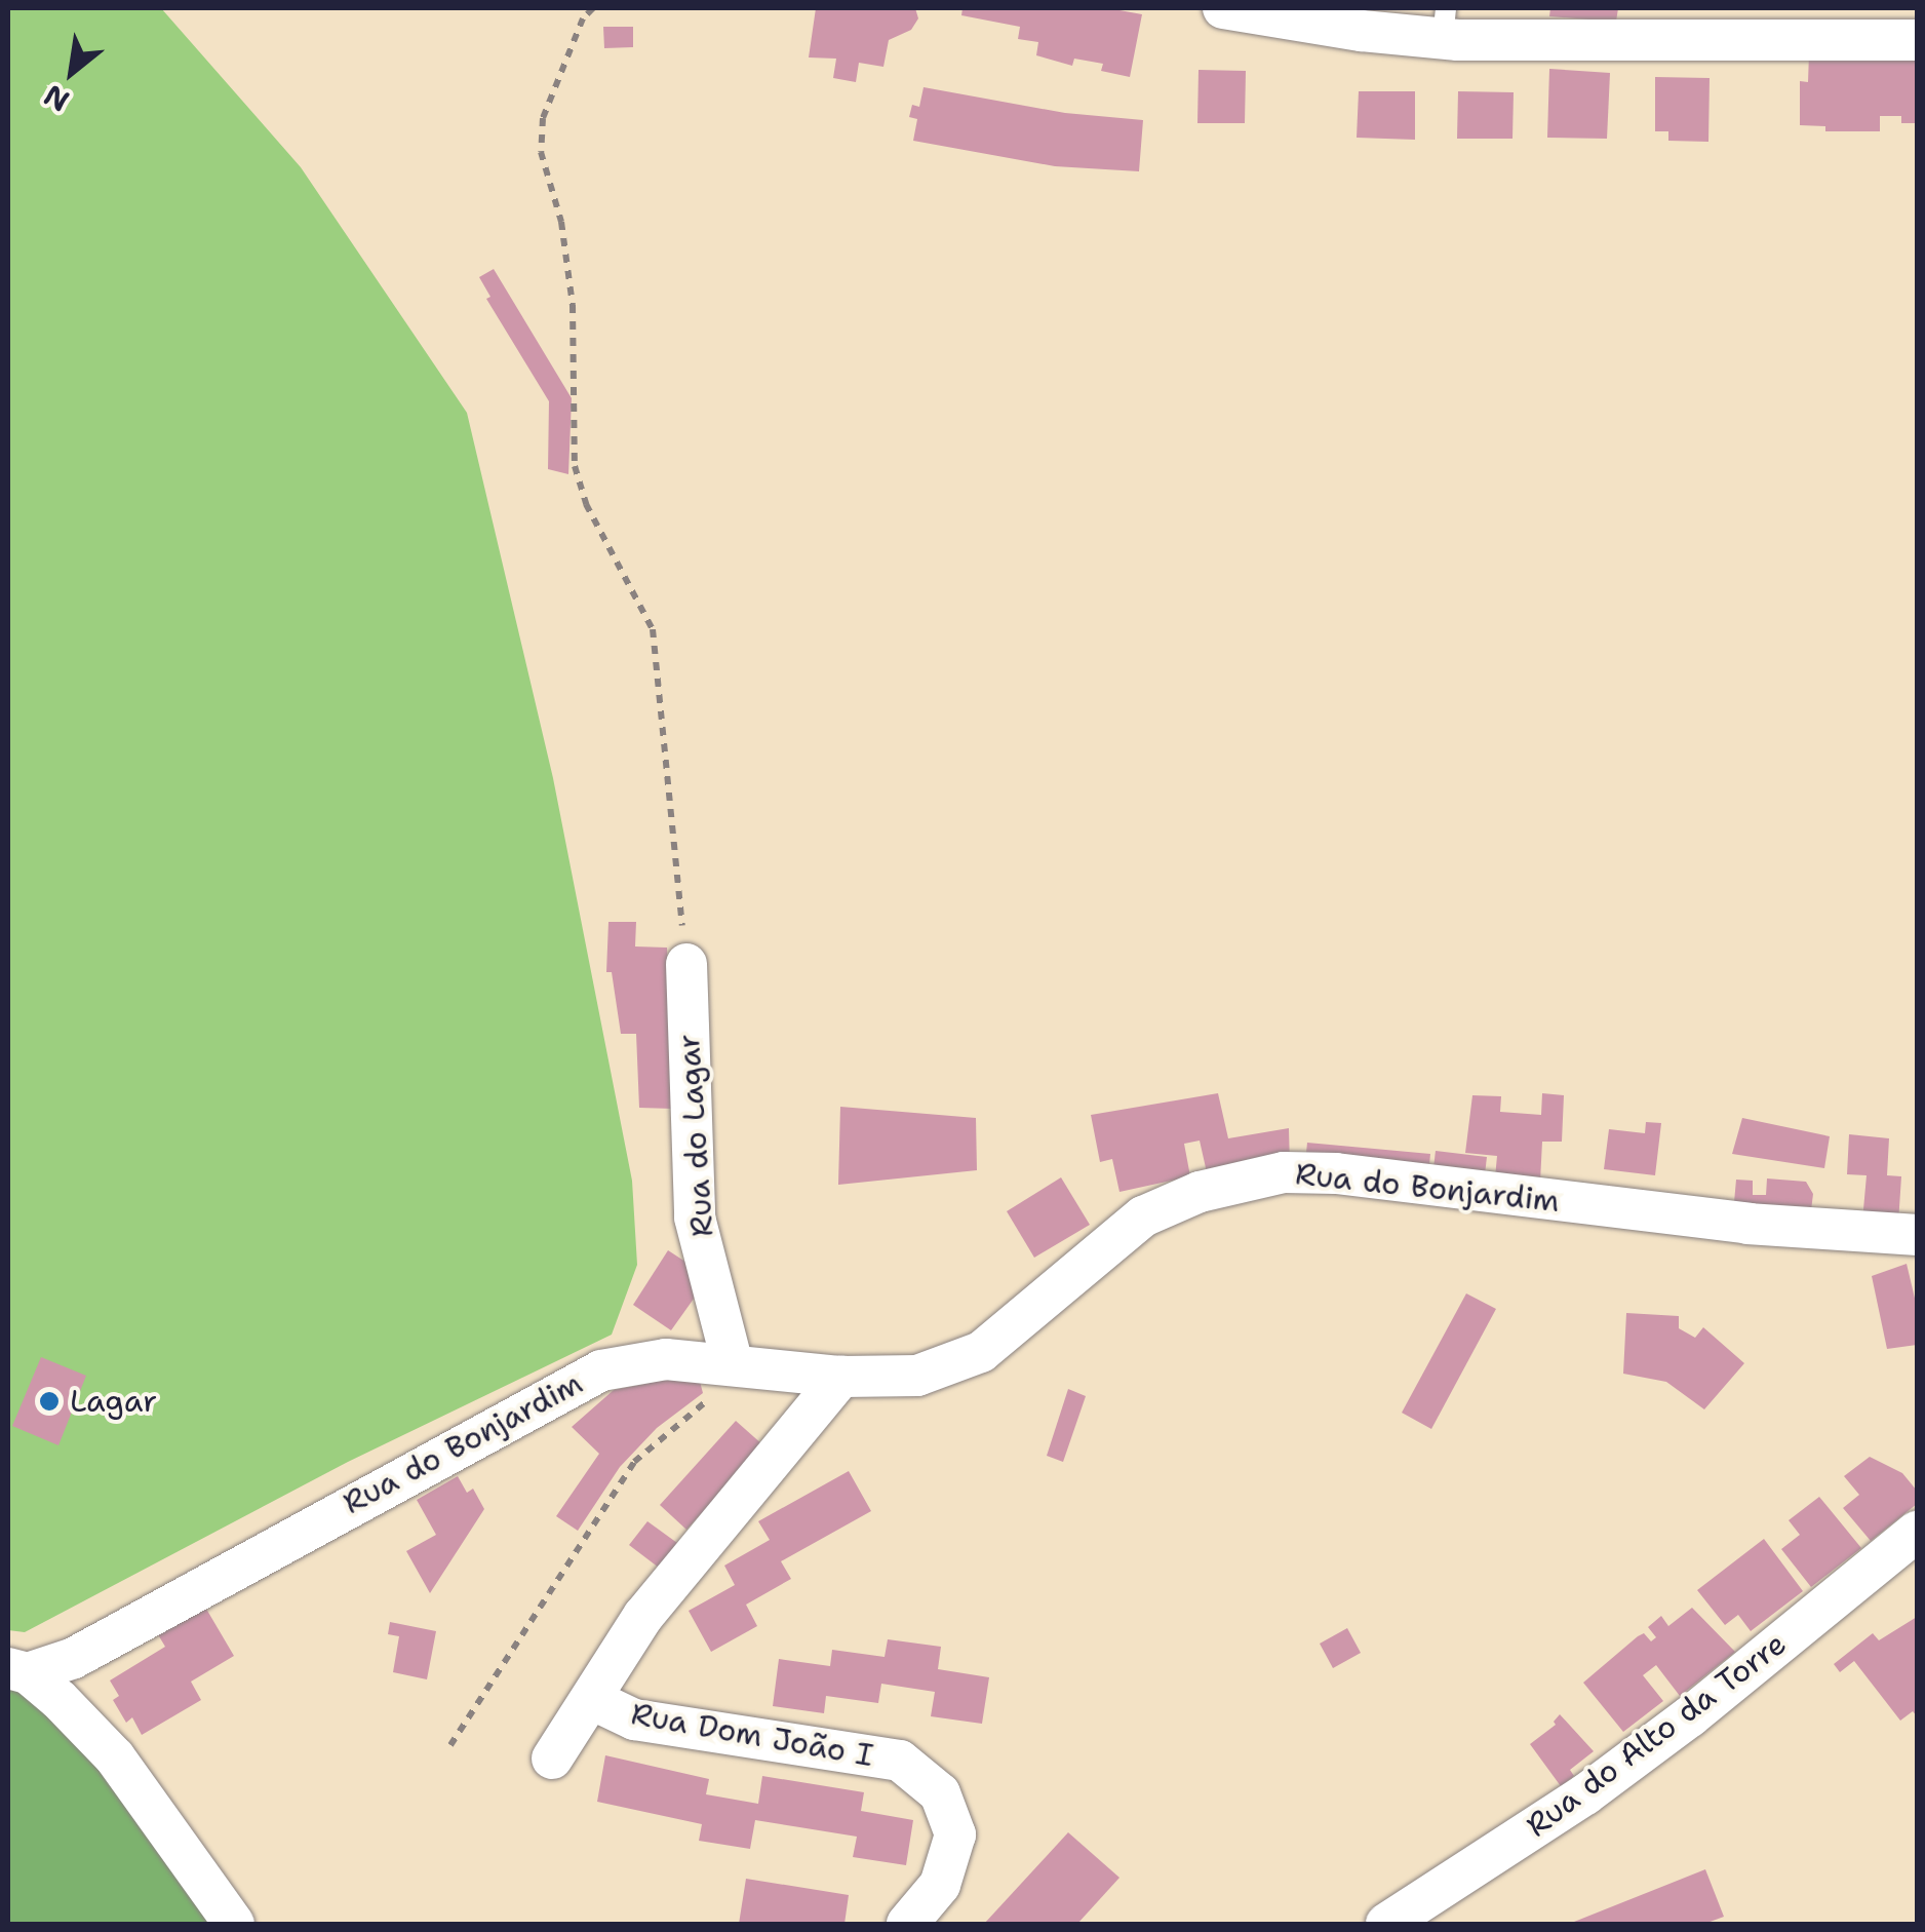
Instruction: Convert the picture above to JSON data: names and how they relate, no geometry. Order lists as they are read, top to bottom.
{
  "streets": {
    "street": [
      "Rua do Lagar",
      "Rua do Bonjardim",
      "Rua Dom João I",
      "Rua do Alto da Torre"
    ]
  },
  "crossings": [
    ["Rua do Lagar", "Rua do Bonjardim"]
  ],
  "places": ["Lagar"],
  "north": "bottom left"
}
